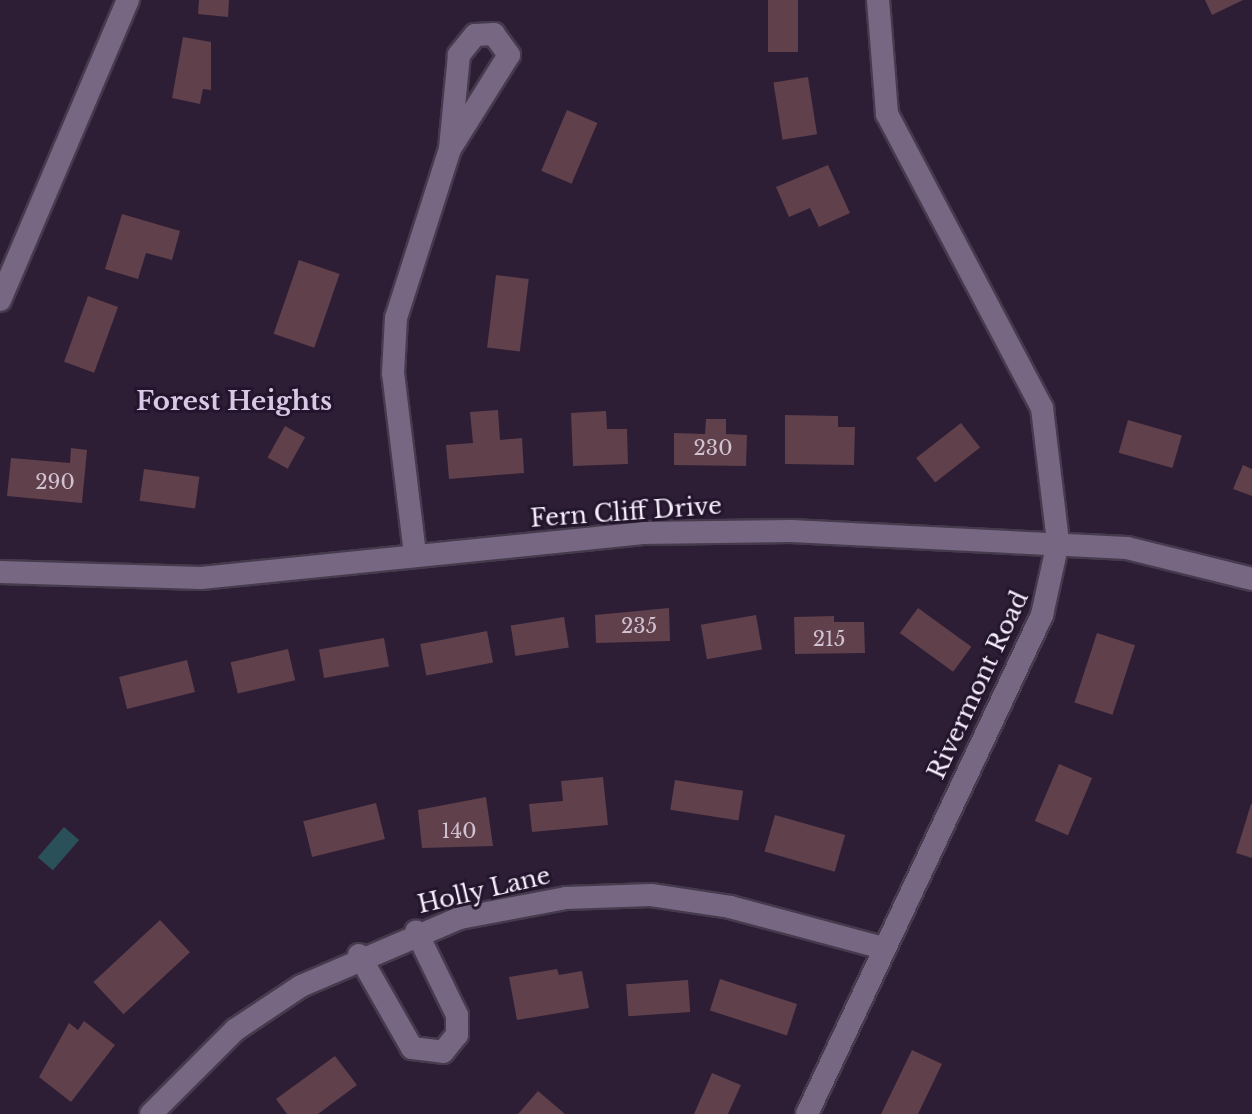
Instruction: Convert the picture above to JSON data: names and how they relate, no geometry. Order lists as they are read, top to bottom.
{
  "streets": {
    "street": ["Fern Cliff Drive", "Rivermont Road", "Holly Lane"]
  },
  "crossings": [
    ["Fern Cliff Drive", "Rivermont Road"],
    ["Rivermont Road", "Holly Lane"]
  ],
  "districts": ["Forest Heights"],
  "house_numbers": [
    "230",
    "290",
    "235",
    "215",
    "140"
  ]
}
